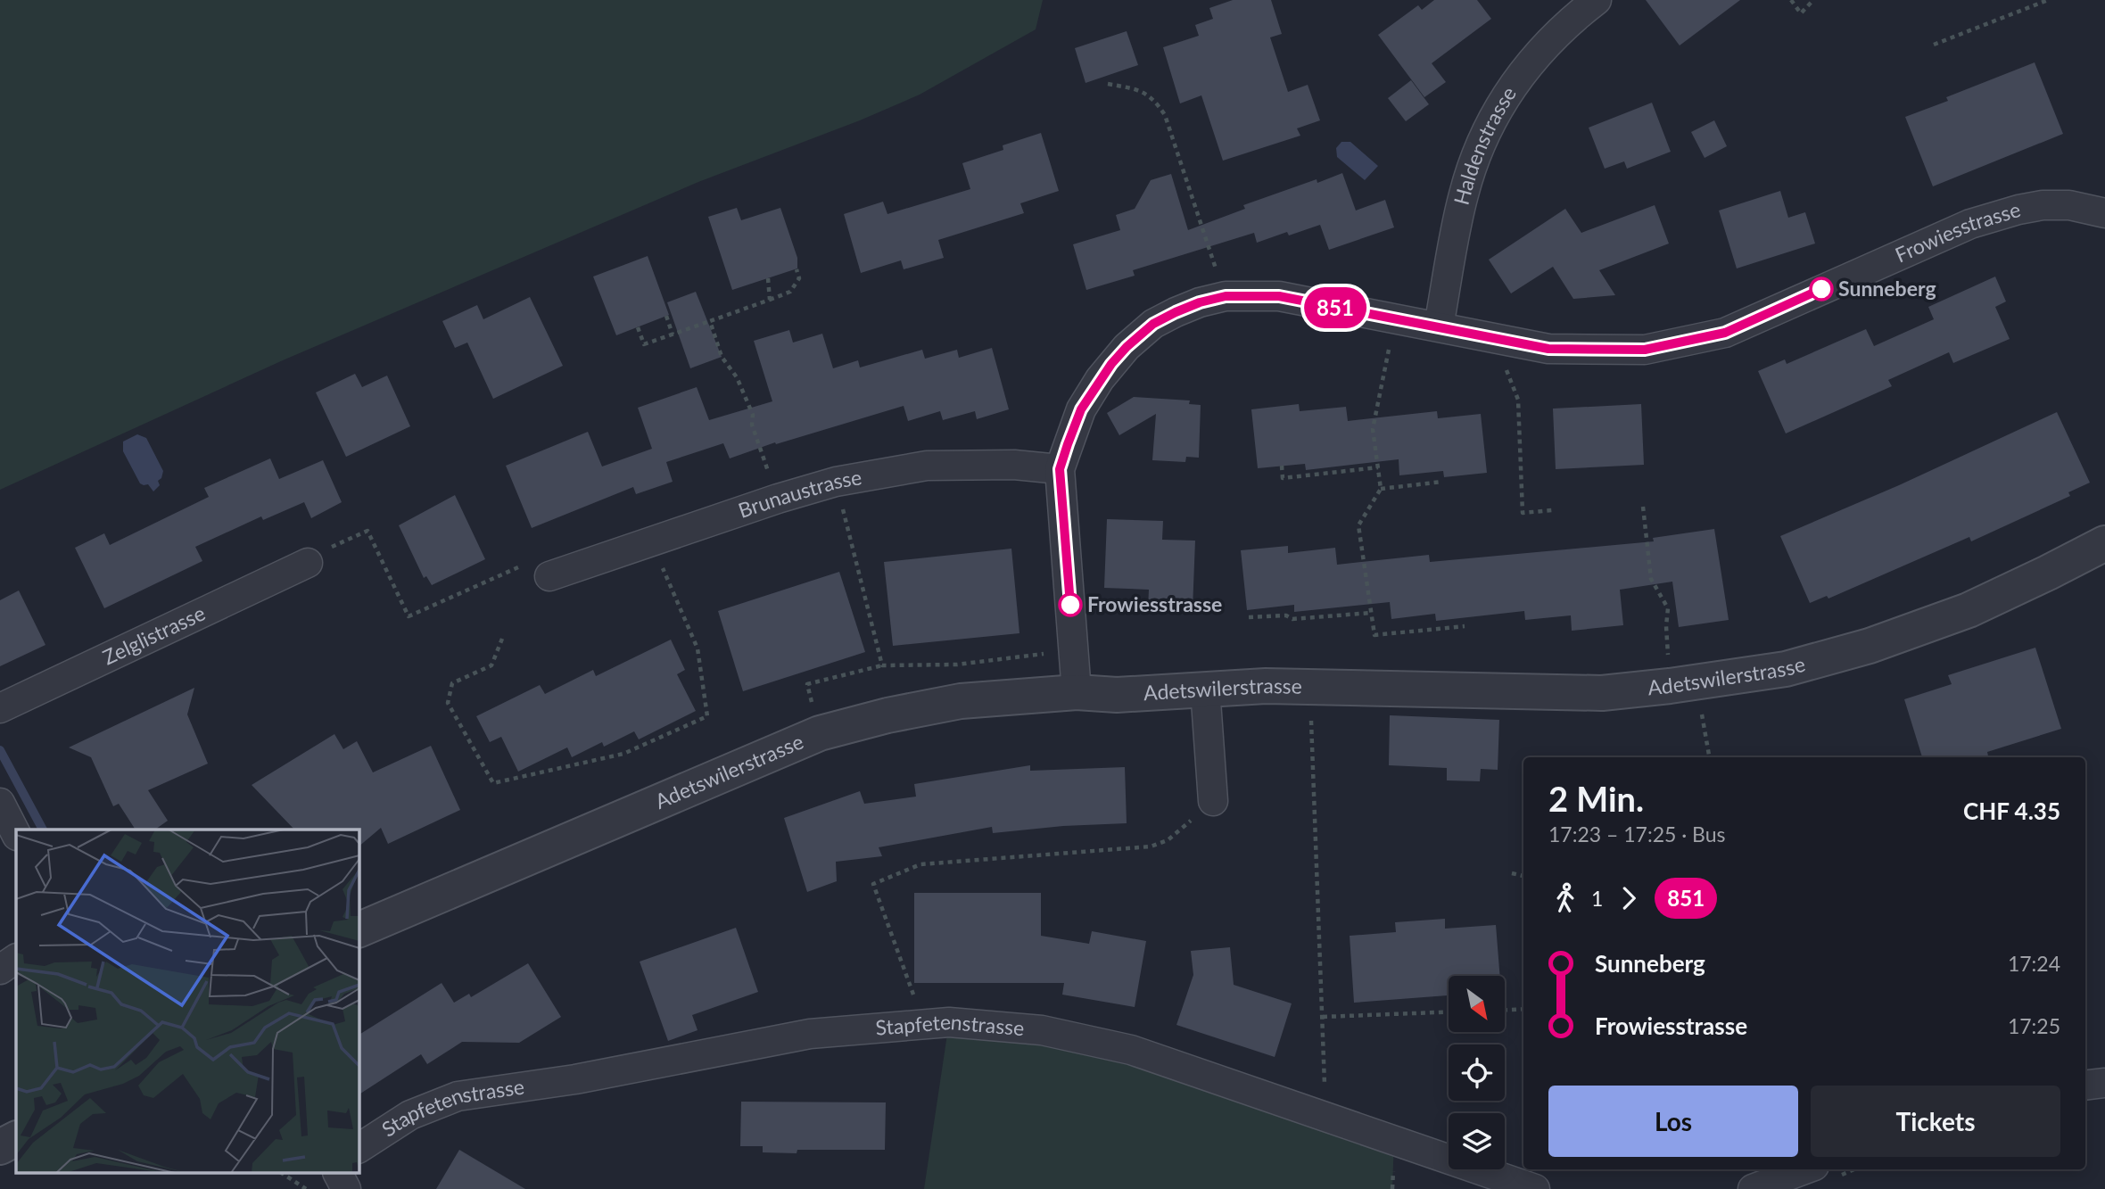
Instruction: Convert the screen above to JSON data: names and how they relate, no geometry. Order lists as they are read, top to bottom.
{
  "streets": {
    "street": [
      "Haldenstrasse",
      "Frowiesstrasse",
      "Brunaustrasse",
      "Zelglistrasse",
      "Adetswilerstrasse",
      "Stapfetenstrasse"
    ]
  },
  "crossings": [
    ["Haldenstrasse", "Frowiesstrasse"],
    ["Frowiesstrasse", "Brunaustrasse"],
    ["Frowiesstrasse", "Adetswilerstrasse"]
  ],
  "places": ["Sunneberg", "Frowiesstrasse"],
  "lines": ["bus line 851"],
  "north": "bottom right",
  "page": {
    "on_map": "851",
    "heading": ["2 Min.", "17:23 – 17:25 · Bus", "CHF 4.35"],
    "legs": ["1", "851"],
    "list": [
      {
        "name": "Sunneberg",
        "value": "17:24"
      },
      {
        "name": "Frowiesstrasse",
        "value": "17:25"
      }
    ],
    "buttons": ["Los", "Tickets"]
  }
}
